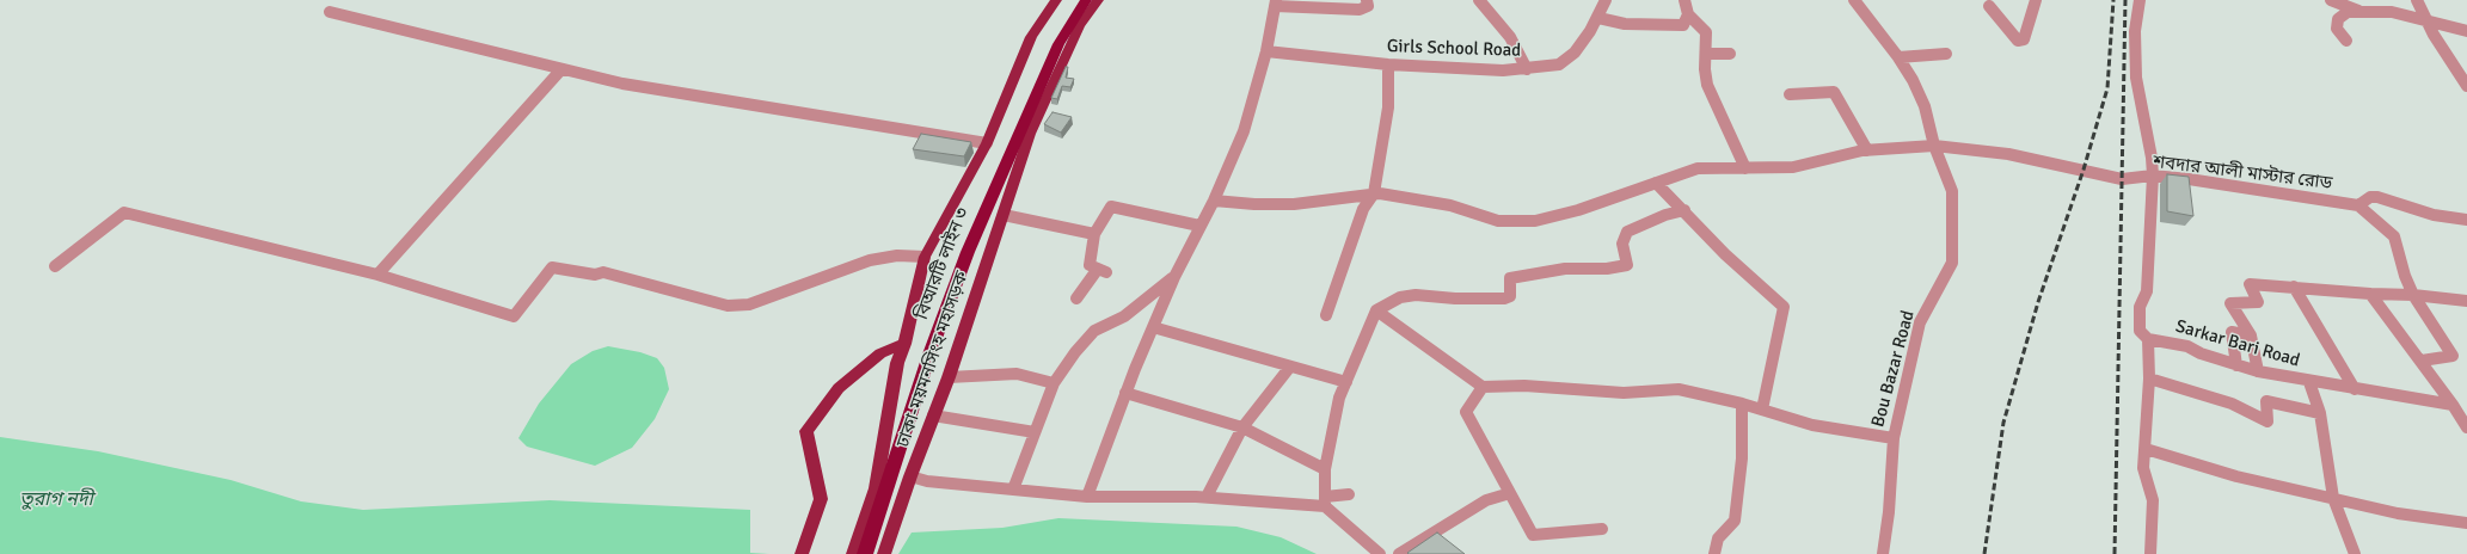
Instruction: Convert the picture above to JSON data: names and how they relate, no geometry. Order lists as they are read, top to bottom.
{
  "streets": {
    "highway": ["বিআরটি লাইন ৩", "ঢাকা-ময়মনসিংহ মহাসড়ক"],
    "street": [
      "Girls School Road",
      "শবদার আলী মাস্টার রোড",
      "Sarkar Bari Road",
      "Bou Bazar Road"
    ]
  },
  "crossings": [
    ["শবদার আলী মাস্টার রোড", "Bou Bazar Road"]
  ],
  "water": ["তুরাগ নদী"]
}
